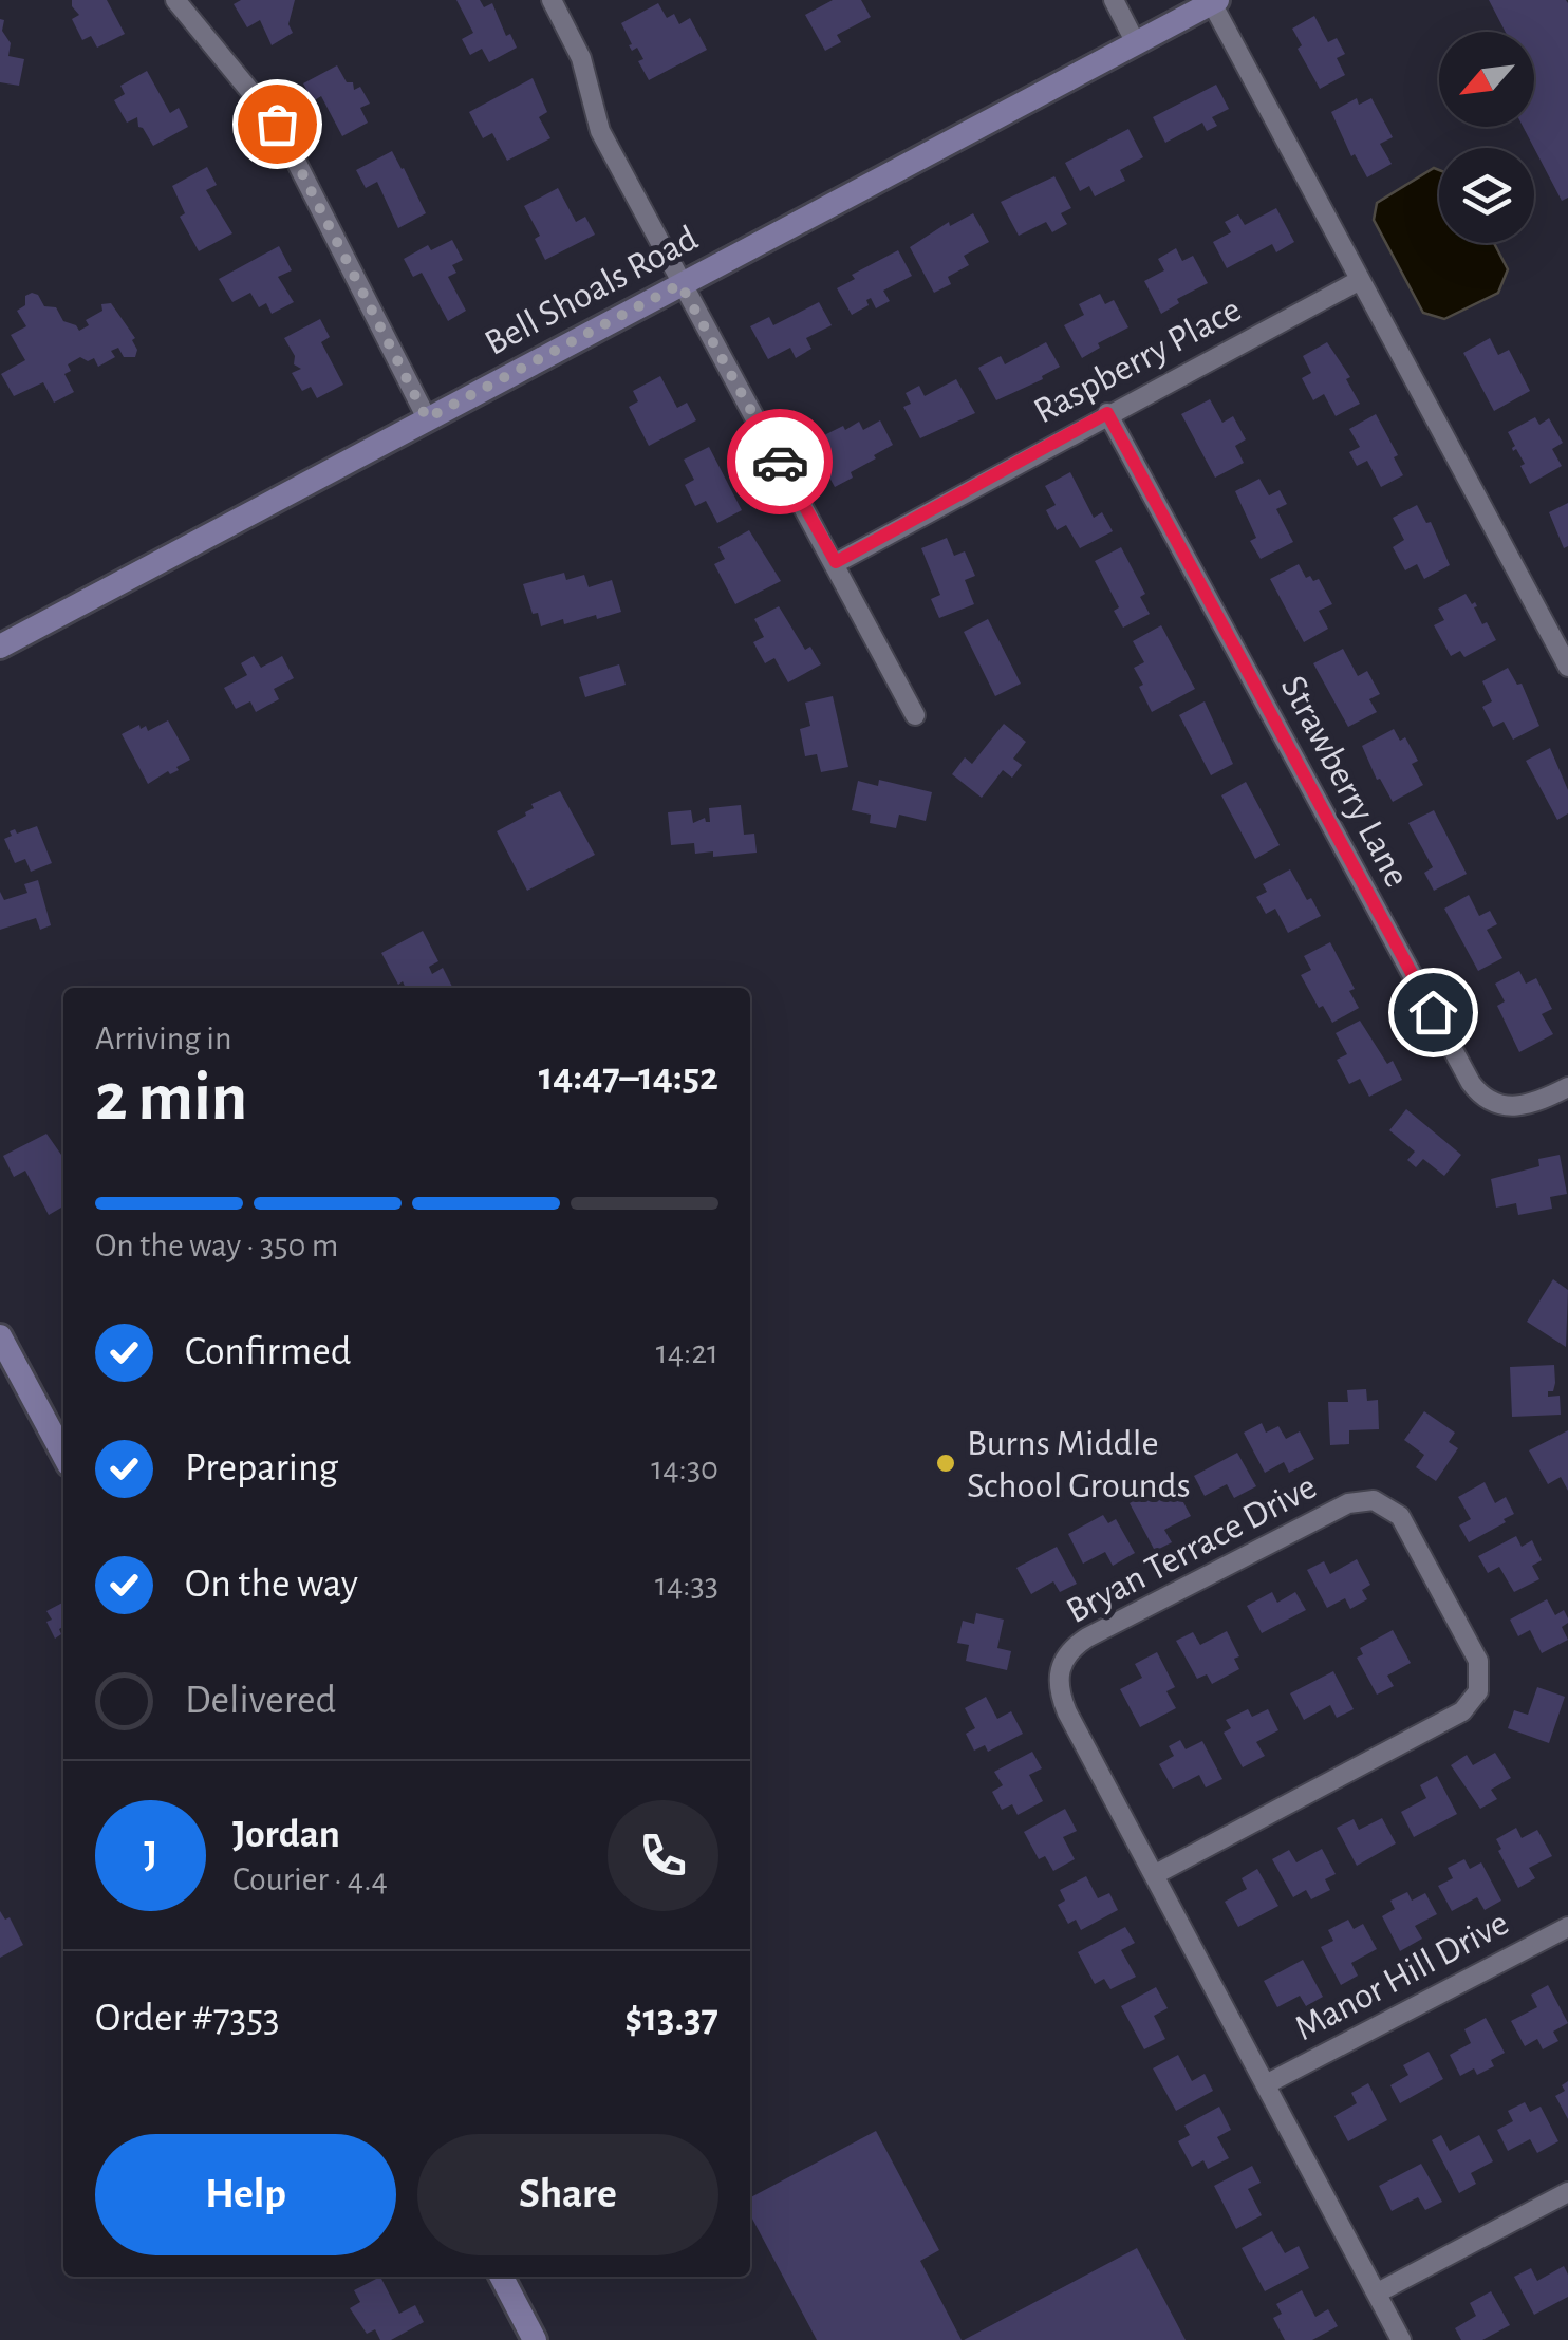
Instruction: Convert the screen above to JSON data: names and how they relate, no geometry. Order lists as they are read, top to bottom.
{
  "streets": {
    "main road": ["Bell Shoals Road"],
    "street": [
      "Raspberry Place",
      "Strawberry Lane",
      "Bryan Terrace Drive",
      "Manor Hill Drive"
    ]
  },
  "crossings": [
    ["Raspberry Place", "Strawberry Lane"],
    ["Bryan Terrace Drive", "Manor Hill Drive"]
  ],
  "places": ["Burns Middle School Grounds"],
  "north": "bottom left",
  "page": {
    "heading": ["2 min", "Arriving in", "14:47–14:52"],
    "panel": [
      "Jordan",
      "Courier · 4.4",
      "Order #7353",
      "$13.37"
    ],
    "bar": "On the way · 350 m",
    "list": [
      ["Confirmed", "14:21"],
      ["Preparing", "14:30"],
      ["On the way", "14:33"],
      "Delivered"
    ],
    "round": "J",
    "buttons": ["Help", "Share"]
  }
}
